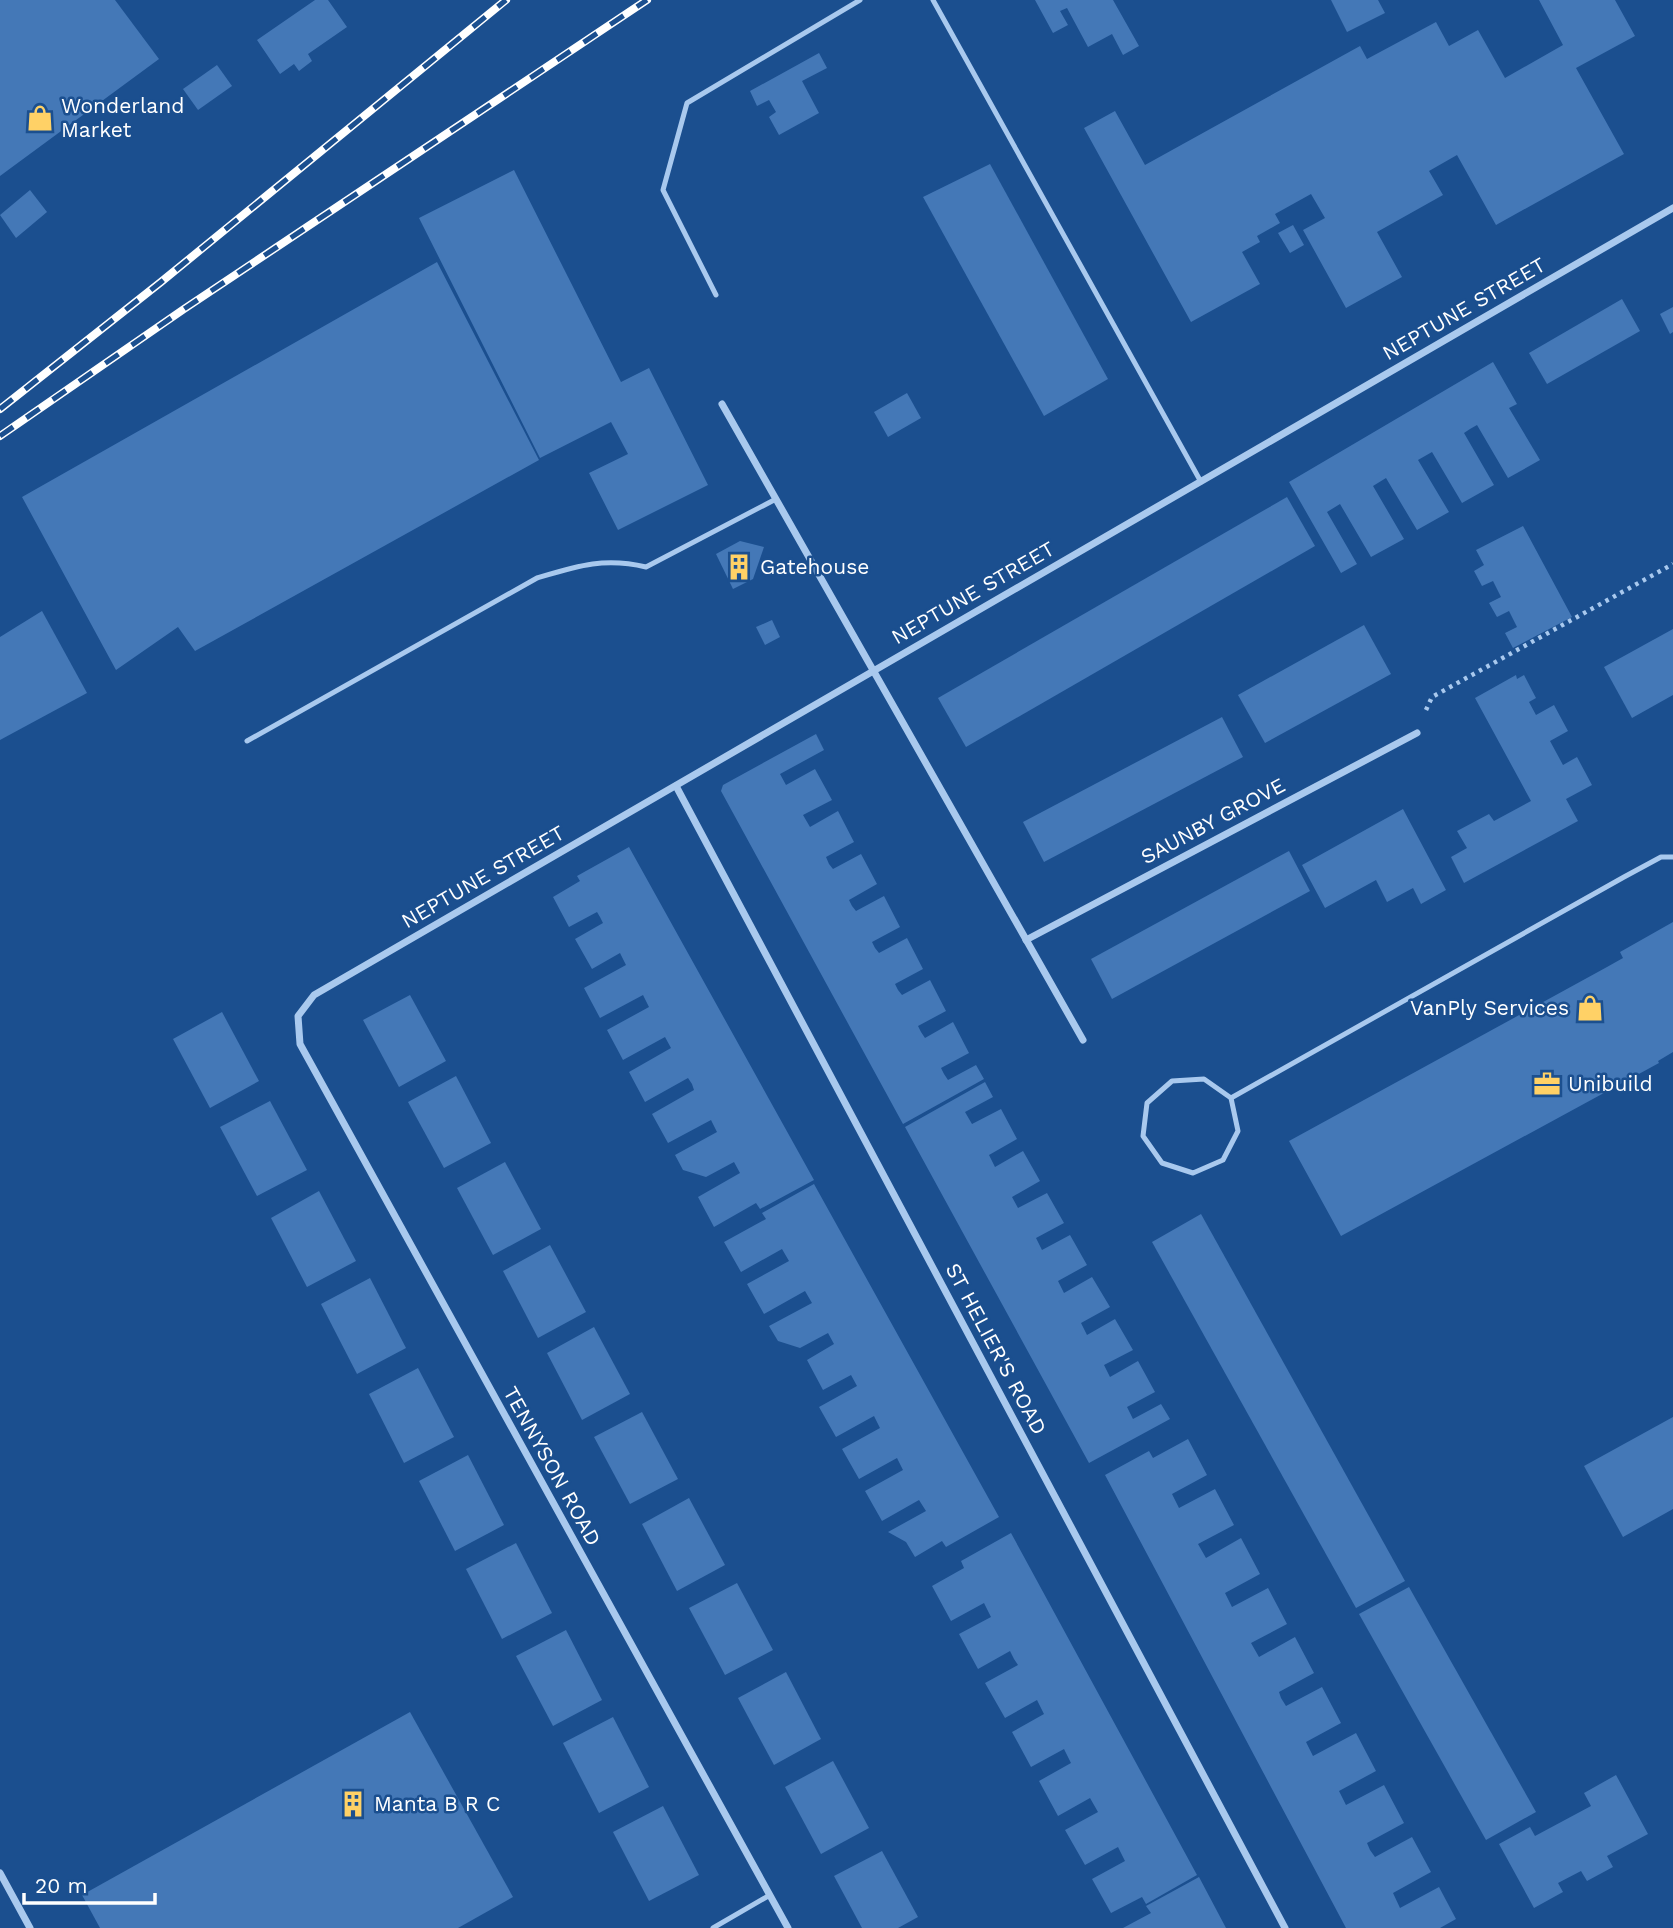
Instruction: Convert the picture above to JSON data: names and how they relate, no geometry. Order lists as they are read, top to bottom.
{
  "streets": {
    "street": [
      "NEPTUNE STREET",
      "SAUNBY GROVE",
      "ST HELIER'S ROAD",
      "TENNYSON ROAD"
    ]
  },
  "crossings": [
    ["NEPTUNE STREET", "ST HELIER'S ROAD"],
    ["NEPTUNE STREET", "TENNYSON ROAD"]
  ],
  "places": {
    "shop": ["Wonderland Market", "VanPly Services"],
    "building": ["Gatehouse", "Manta B R C"],
    "office": ["Unibuild"]
  },
  "scale_bar": "20 m"
}
